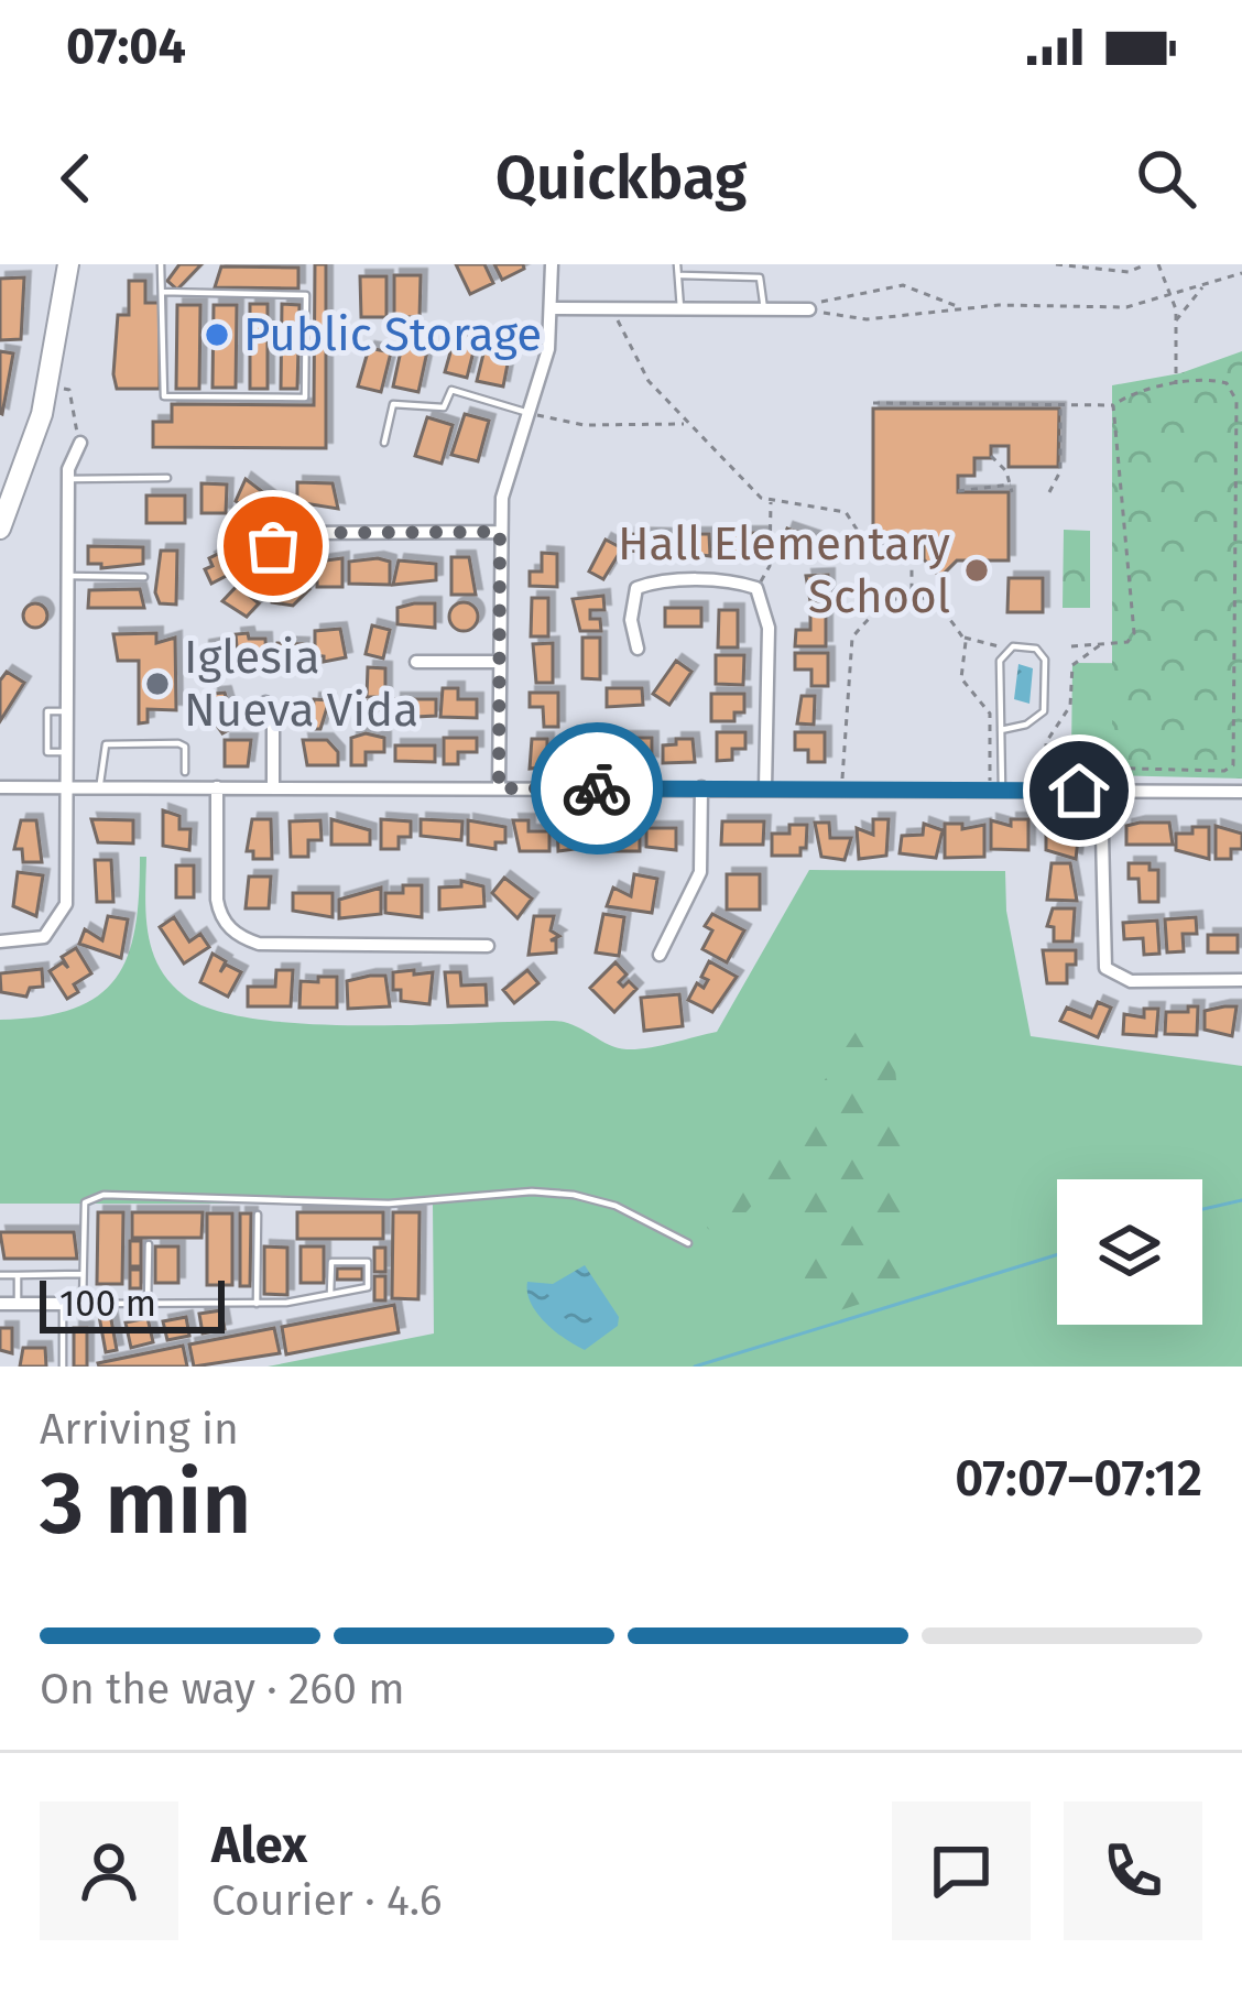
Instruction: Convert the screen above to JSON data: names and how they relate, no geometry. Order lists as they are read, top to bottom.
{
  "places": ["Public Storage", "Hall Elementary School", "Iglesia Nueva Vida"],
  "scale_bar": "100 m",
  "page": {
    "status": "07:04",
    "header": "Quickbag",
    "scale": "100 m",
    "heading": ["3 min", "Arriving in", "07:07–07:12"],
    "panel": ["Alex", "Courier · 4.6"],
    "bar": "On the way · 260 m"
  }
}
